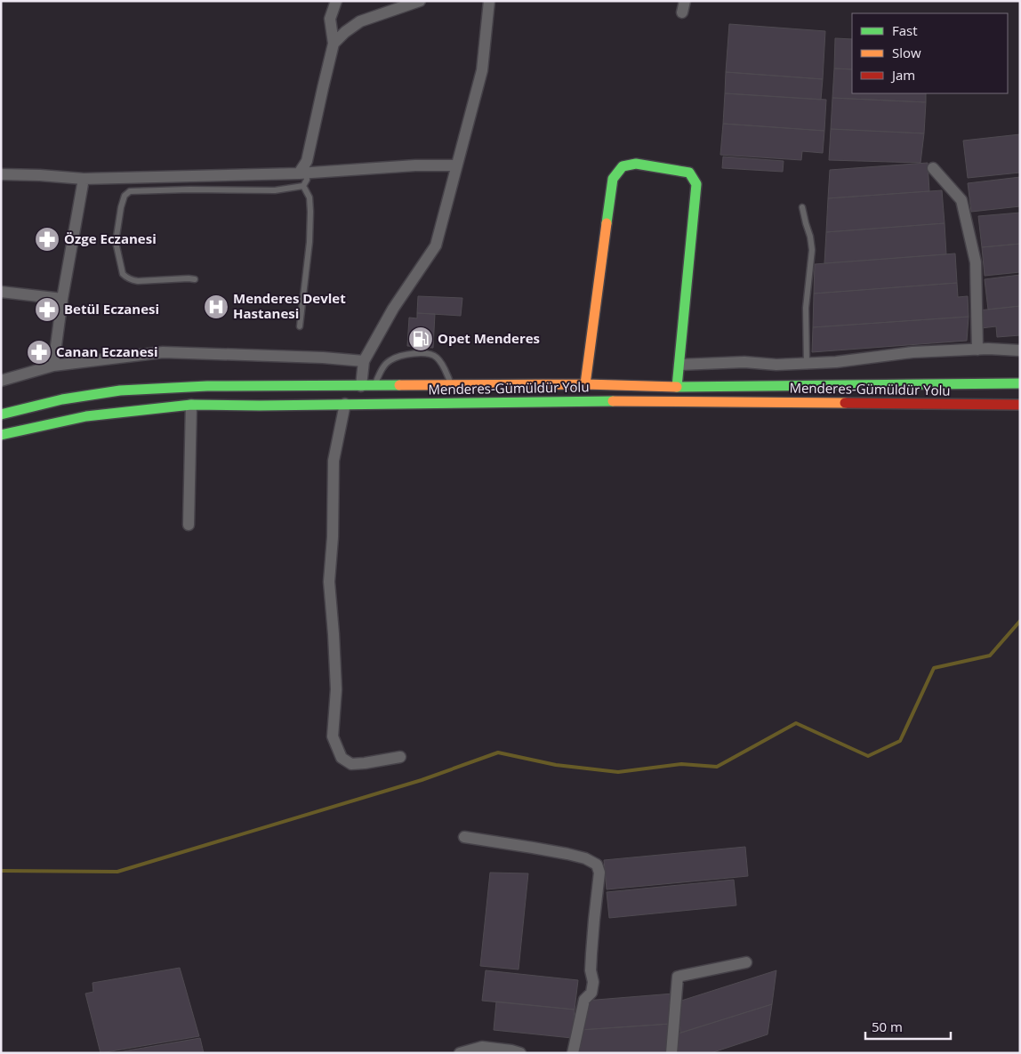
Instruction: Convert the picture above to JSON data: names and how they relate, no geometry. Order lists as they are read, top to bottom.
{
  "streets": {
    "main road": ["Menderes-Gümüldür Yolu"]
  },
  "places": {
    "pharmacy": ["Özge Eczanesi", "Betül Eczanesi", "Canan Eczanesi"],
    "hospital": ["Menderes Devlet Hastanesi"],
    "fuel station": ["Opet Menderes"]
  },
  "legend": ["Fast", "Slow", "Jam"],
  "scale_bar": "50 m"
}
